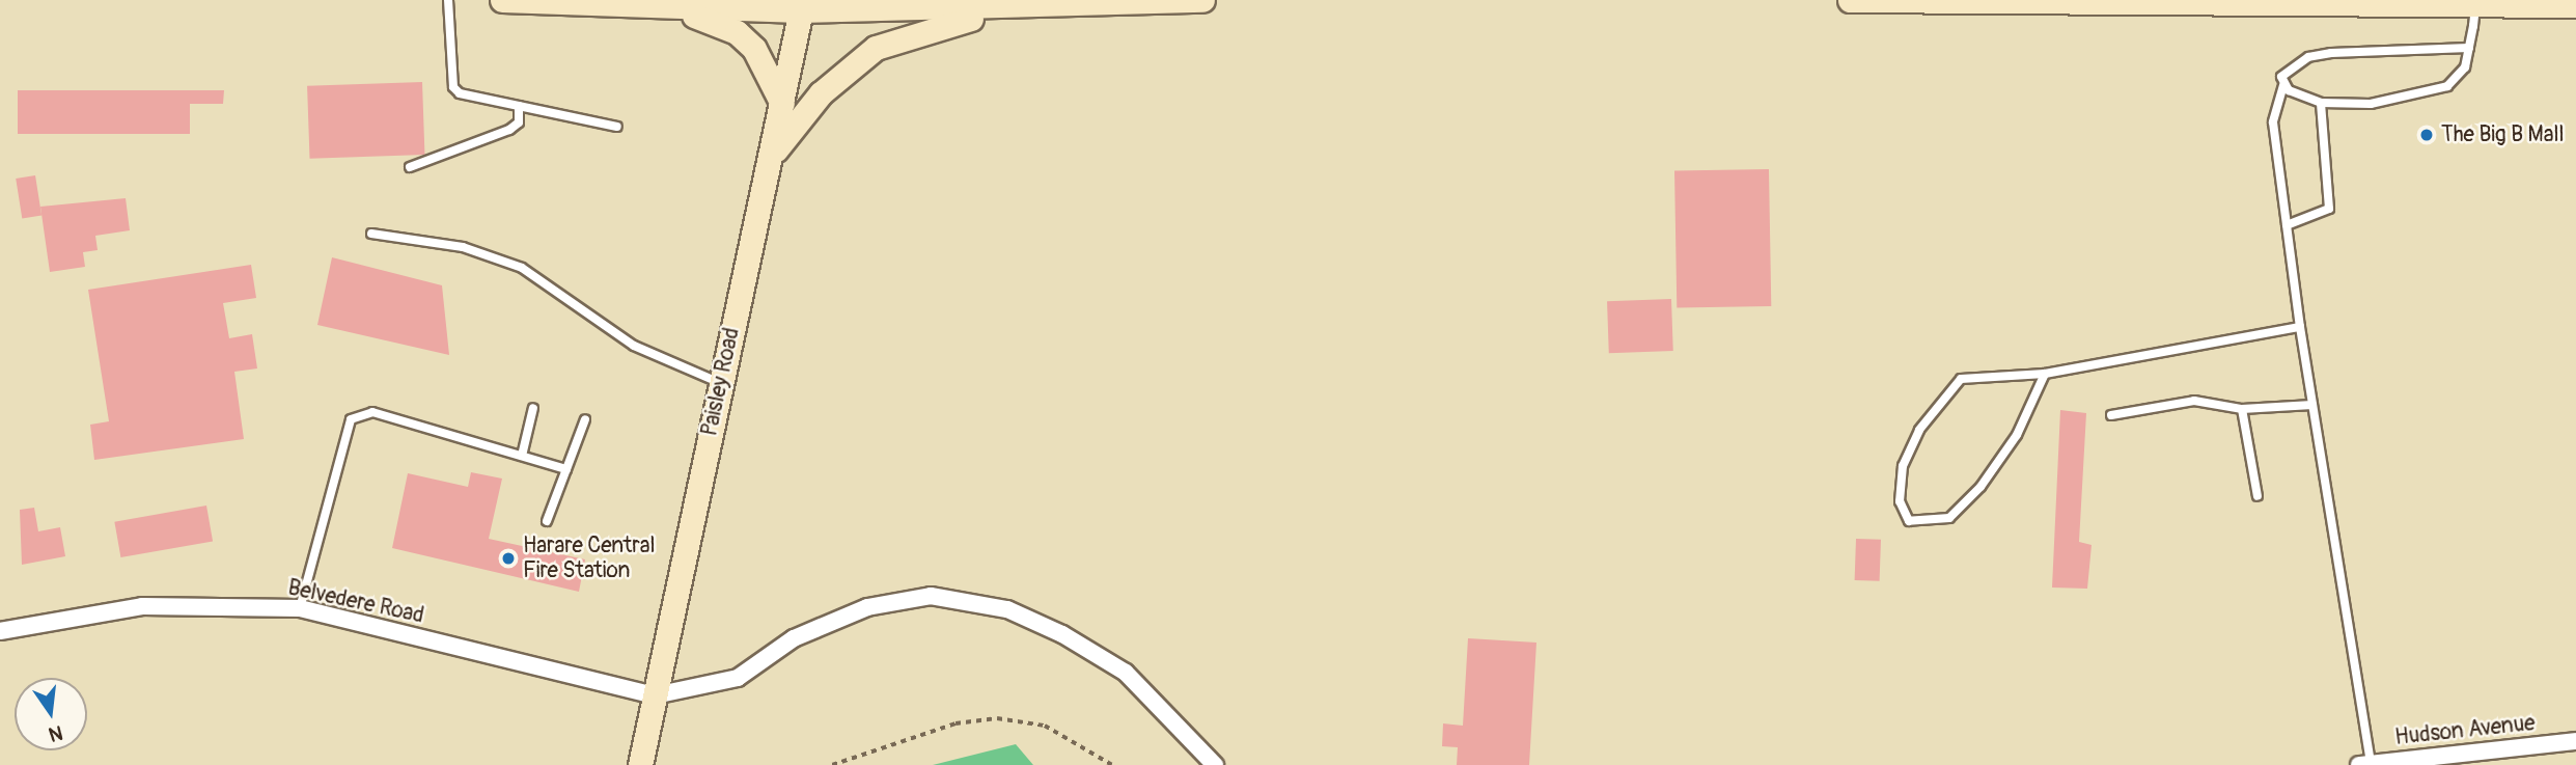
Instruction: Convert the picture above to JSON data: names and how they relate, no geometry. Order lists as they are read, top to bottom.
{
  "streets": {
    "main road": ["Paisley Road"],
    "street": ["Belvedere Road", "Hudson Avenue"]
  },
  "crossings": [
    ["Paisley Road", "Belvedere Road"]
  ],
  "places": ["The Big B Mall", "Harare Central Fire Station"],
  "north": "bottom"
}
